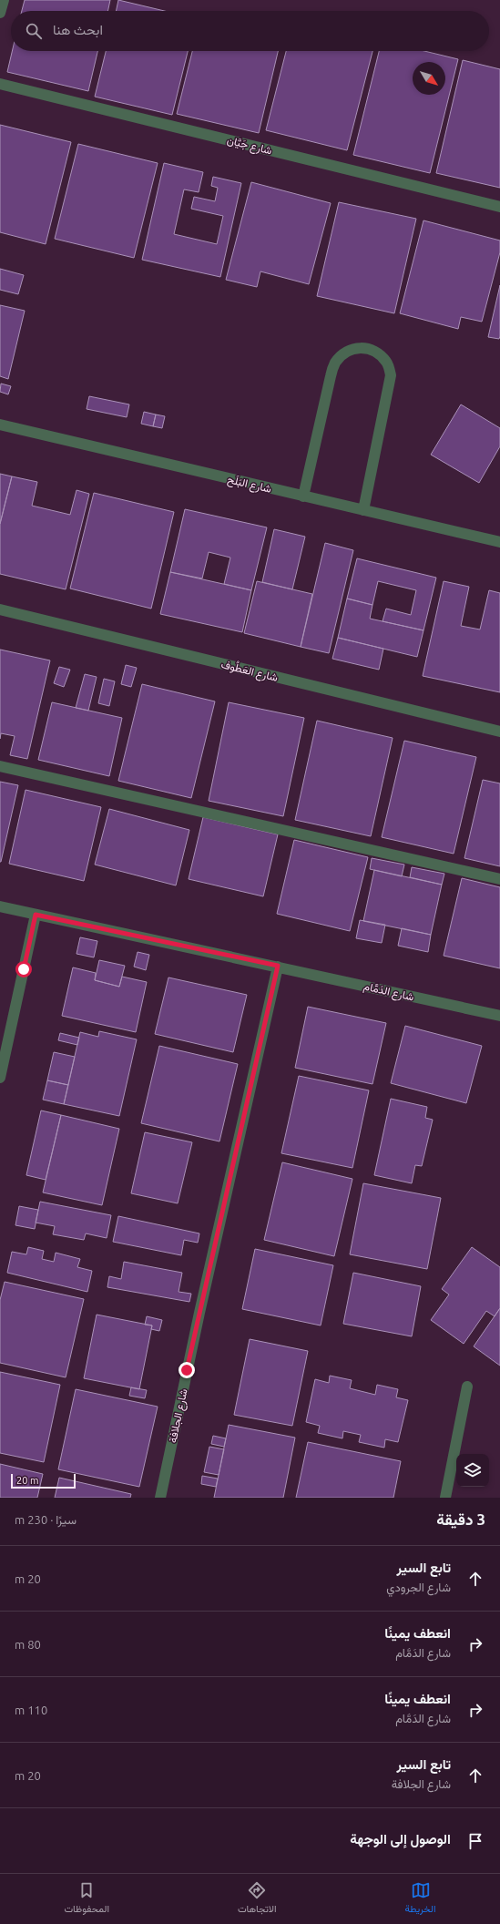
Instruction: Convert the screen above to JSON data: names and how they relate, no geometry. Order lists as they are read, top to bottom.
{
  "streets": {
    "street": [
      "شارع جَيَّان",
      "شارع البَلَح",
      "شارع العَطُوف",
      "شارع الدَمَّام",
      "شارع الجلافة"
    ]
  },
  "crossings": [
    ["شارع الدَمَّام", "شارع الجلافة"]
  ],
  "scale_bar": "20 m",
  "north": "bottom right",
  "page": {
    "search": "ابحث هنا",
    "scale": "20 m",
    "heading": ["3 دقيقة", "سيرًا · 230 m"],
    "list": [
      ["تابع السير", "شارع الجرودي", "20 m"],
      ["انعطف يمينًا", "شارع الدَمَّام", "80 m"],
      ["انعطف يمينًا", "شارع الدَمَّام", "110 m"],
      ["تابع السير", "شارع الجلافة", "20 m"],
      "الوصول إلى الوجهة"
    ],
    "nav": ["الخريطة", "الاتجاهات", "المحفوظات"]
  }
}
